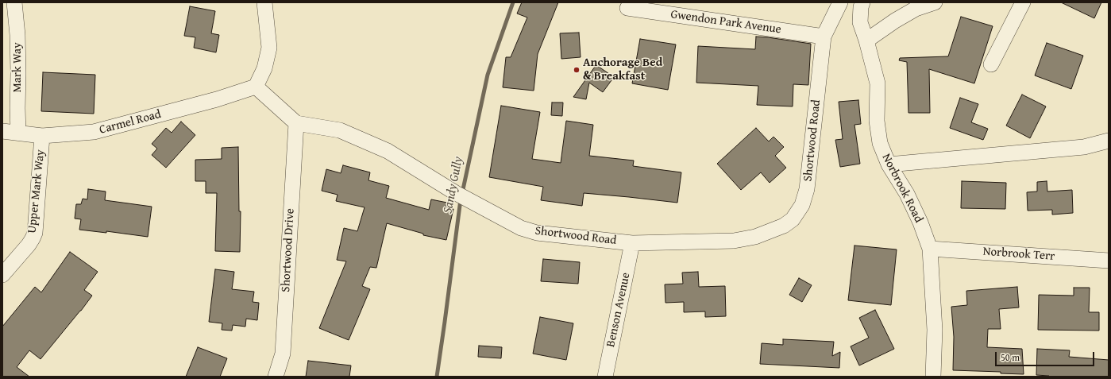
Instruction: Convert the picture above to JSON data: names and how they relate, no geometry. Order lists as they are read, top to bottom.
{
  "streets": {
    "street": [
      "Gwendon Park Avenue",
      "Mark Way",
      "Carmel Road",
      "Shortwood Road",
      "Norbrook Road",
      "Upper Mark Way",
      "Shortwood Drive",
      "Norbrook Terr",
      "Benson Avenue"
    ]
  },
  "crossings": [
    ["Gwendon Park Avenue", "Shortwood Road"],
    ["Mark Way", "Carmel Road"],
    ["Carmel Road", "Upper Mark Way"],
    ["Shortwood Road", "Shortwood Drive"],
    ["Shortwood Road", "Benson Avenue"],
    ["Norbrook Road", "Norbrook Terr"]
  ],
  "water": ["Sandy Gully"],
  "places": ["Anchorage Bed & Breakfast"],
  "scale_bar": "50 m"
}
